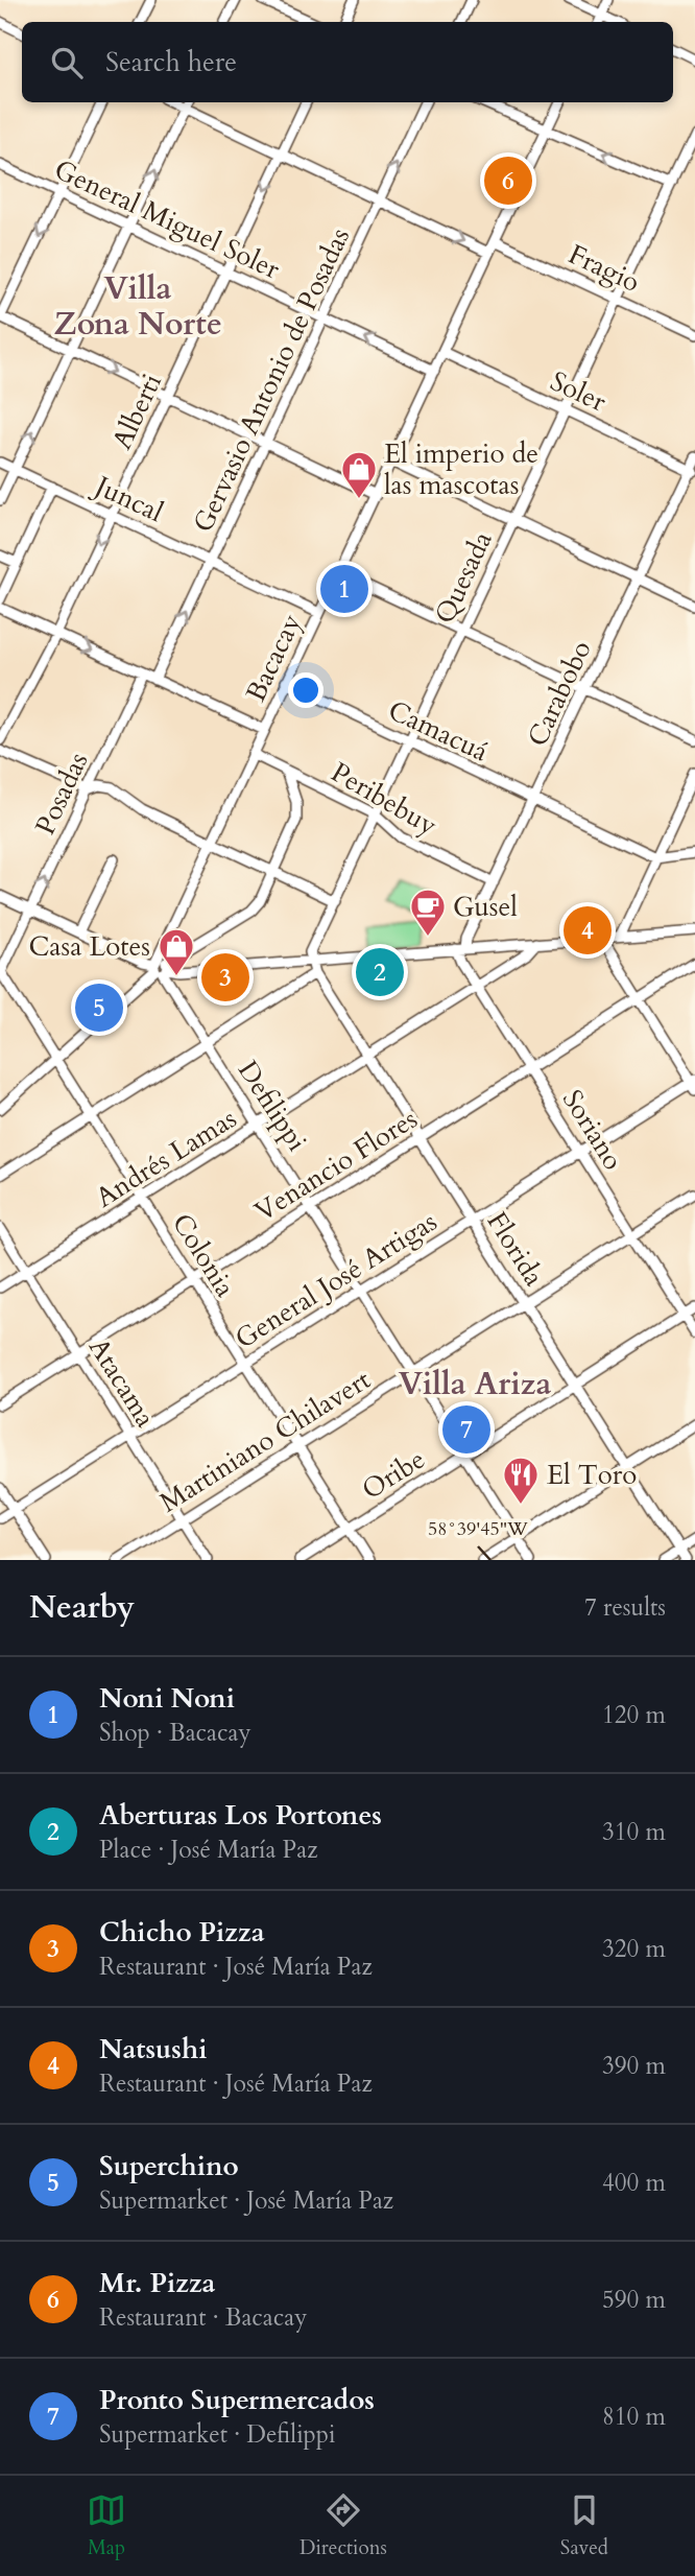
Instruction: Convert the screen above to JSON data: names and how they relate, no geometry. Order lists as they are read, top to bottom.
{
  "streets": {
    "street": [
      "General Miguel Soler",
      "Fragio",
      "Gervasio Antonio de Posadas",
      "Soler",
      "Alberti",
      "Juncal",
      "Quesada",
      "Bacacay",
      "Carabobo",
      "Camacuá",
      "Posadas",
      "Peribebuy",
      "Defilippi",
      "Soriano",
      "Andrés Lamas",
      "Venancio Flores",
      "Florida",
      "Colonia",
      "General José Artigas",
      "Atacama",
      "Martiniano Chilavert",
      "Oribe"
    ]
  },
  "crossings": [
    ["General Miguel Soler", "Gervasio Antonio de Posadas"],
    ["General Miguel Soler", "Alberti"],
    ["General Miguel Soler", "Bacacay"],
    ["Fragio", "Quesada"],
    ["Fragio", "Bacacay"],
    ["Gervasio Antonio de Posadas", "Juncal"],
    ["Soler", "Quesada"],
    ["Soler", "Bacacay"],
    ["Soler", "Carabobo"],
    ["Alberti", "Juncal"],
    ["Juncal", "Bacacay"],
    ["Quesada", "Camacuá"],
    ["Quesada", "Peribebuy"],
    ["Quesada", "Florida"],
    ["Bacacay", "Camacuá"],
    ["Bacacay", "Peribebuy"],
    ["Bacacay", "Defilippi"],
    ["Carabobo", "Camacuá"],
    ["Carabobo", "Peribebuy"],
    ["Carabobo", "Soriano"],
    ["Posadas", "Colonia"],
    ["Defilippi", "Andrés Lamas"],
    ["Defilippi", "Venancio Flores"],
    ["Defilippi", "General José Artigas"],
    ["Defilippi", "Martiniano Chilavert"],
    ["Defilippi", "Oribe"],
    ["Soriano", "Andrés Lamas"],
    ["Soriano", "Venancio Flores"],
    ["Soriano", "General José Artigas"],
    ["Soriano", "Martiniano Chilavert"],
    ["Soriano", "Oribe"],
    ["Andrés Lamas", "Florida"],
    ["Andrés Lamas", "Colonia"],
    ["Andrés Lamas", "Atacama"],
    ["Venancio Flores", "Florida"],
    ["Venancio Flores", "Colonia"],
    ["Venancio Flores", "Atacama"],
    ["Florida", "General José Artigas"],
    ["Florida", "Martiniano Chilavert"],
    ["Florida", "Oribe"],
    ["Colonia", "General José Artigas"],
    ["Colonia", "Martiniano Chilavert"],
    ["Colonia", "Oribe"],
    ["General José Artigas", "Atacama"],
    ["Atacama", "Martiniano Chilavert"]
  ],
  "one_way": ["Gervasio Antonio de Posadas"],
  "districts": ["Villa Zona Norte", "Villa Ariza"],
  "places": {
    "shop": ["El imperio de las mascotas", "Casa Lotes"],
    "cafe": ["Gusel"],
    "restaurant": ["El Toro"]
  },
  "page": {
    "search": "Search here",
    "pins": [
      "6",
      "1",
      "4",
      "2",
      "3",
      "5",
      "7"
    ],
    "heading": ["Nearby", "7 results"],
    "list": [
      {
        "mark": "1",
        "name": "Noni Noni",
        "note": "Shop · Bacacay",
        "value": "120 m"
      },
      {
        "mark": "2",
        "name": "Aberturas Los Portones",
        "note": "Place · José María Paz",
        "value": "310 m"
      },
      {
        "mark": "3",
        "name": "Chicho Pizza",
        "note": "Restaurant · José María Paz",
        "value": "320 m"
      },
      {
        "mark": "4",
        "name": "Natsushi",
        "note": "Restaurant · José María Paz",
        "value": "390 m"
      },
      {
        "mark": "5",
        "name": "Superchino",
        "note": "Supermarket · José María Paz",
        "value": "400 m"
      },
      {
        "mark": "6",
        "name": "Mr. Pizza",
        "note": "Restaurant · Bacacay",
        "value": "590 m"
      },
      {
        "mark": "7",
        "name": "Pronto Supermercados",
        "note": "Supermarket · Defilippi",
        "value": "810 m"
      }
    ],
    "nav": ["Map", "Directions", "Saved"]
  },
  "coordinates": ["58°39'45\"W"]
}
